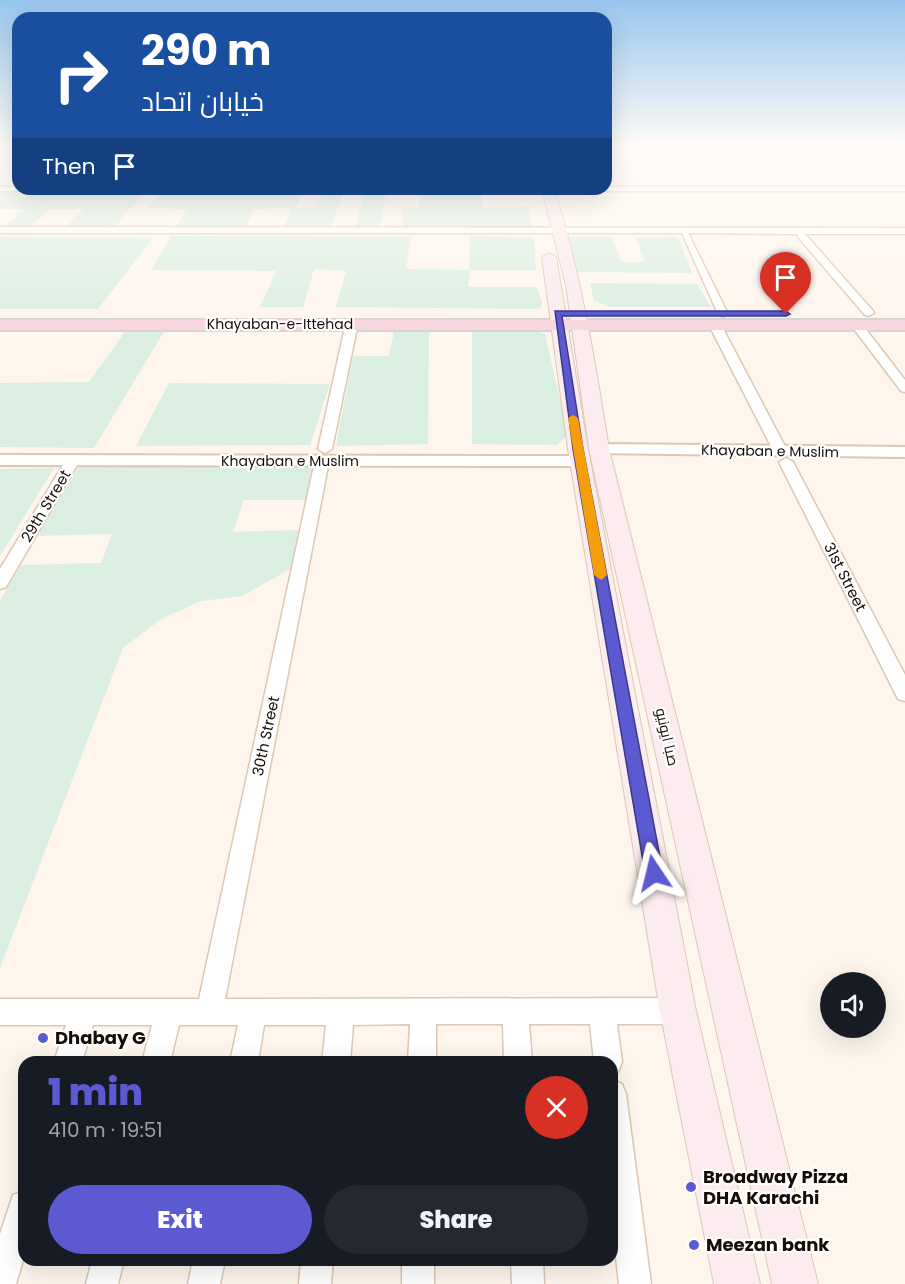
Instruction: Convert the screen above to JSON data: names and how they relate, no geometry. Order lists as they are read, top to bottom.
{
  "streets": {
    "main road": ["Khayaban-e-Ittehad", "صبا ایونیو"],
    "street": [
      "Khayaban e Muslim",
      "29th Street",
      "31st Street",
      "30th Street"
    ]
  },
  "crossings": [
    ["Khayaban-e-Ittehad", "30th Street"],
    ["Khayaban-e-Ittehad", "صبا ایونیو"],
    ["Khayaban e Muslim", "29th Street"],
    ["Khayaban e Muslim", "31st Street"],
    ["Khayaban e Muslim", "30th Street"],
    ["Khayaban e Muslim", "صبا ایونیو"]
  ],
  "places": ["Dhabay G", "Broadway Pizza DHA Karachi", "Meezan bank"],
  "page": {
    "turn": ["290 m", "خیابان اتحاد"],
    "then": "Then",
    "heading": ["1 min", "410 m · 19:51"],
    "buttons": ["Exit", "Share"]
  }
}
